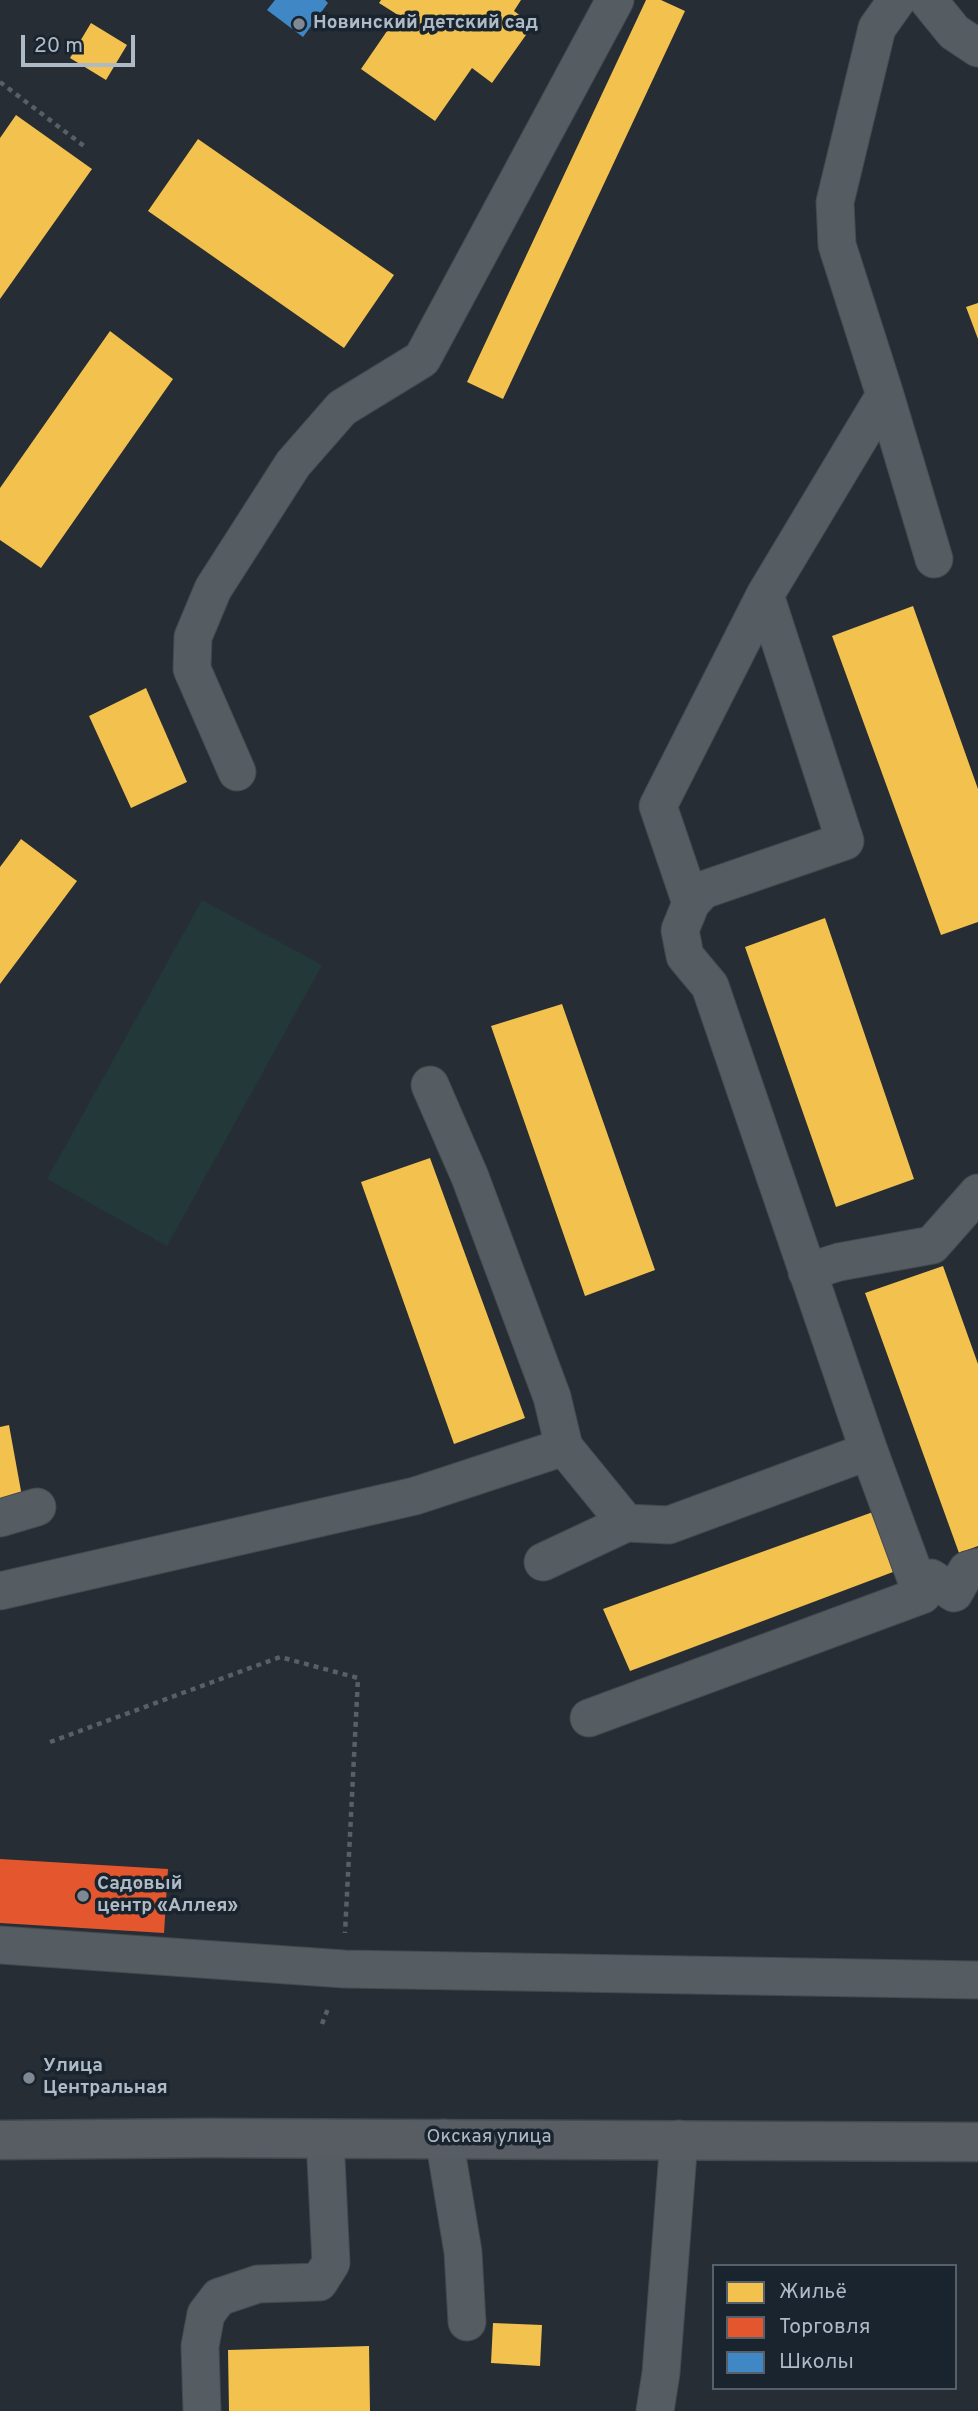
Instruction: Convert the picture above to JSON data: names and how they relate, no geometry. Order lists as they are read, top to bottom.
{
  "streets": {
    "main road": ["Окская улица"]
  },
  "places": ["Новинский детский сад", "Садовый центр «Аллея»", "Улица Центральная"],
  "legend": ["Жильё", "Торговля", "Школы"],
  "scale_bar": "20 m"
}
